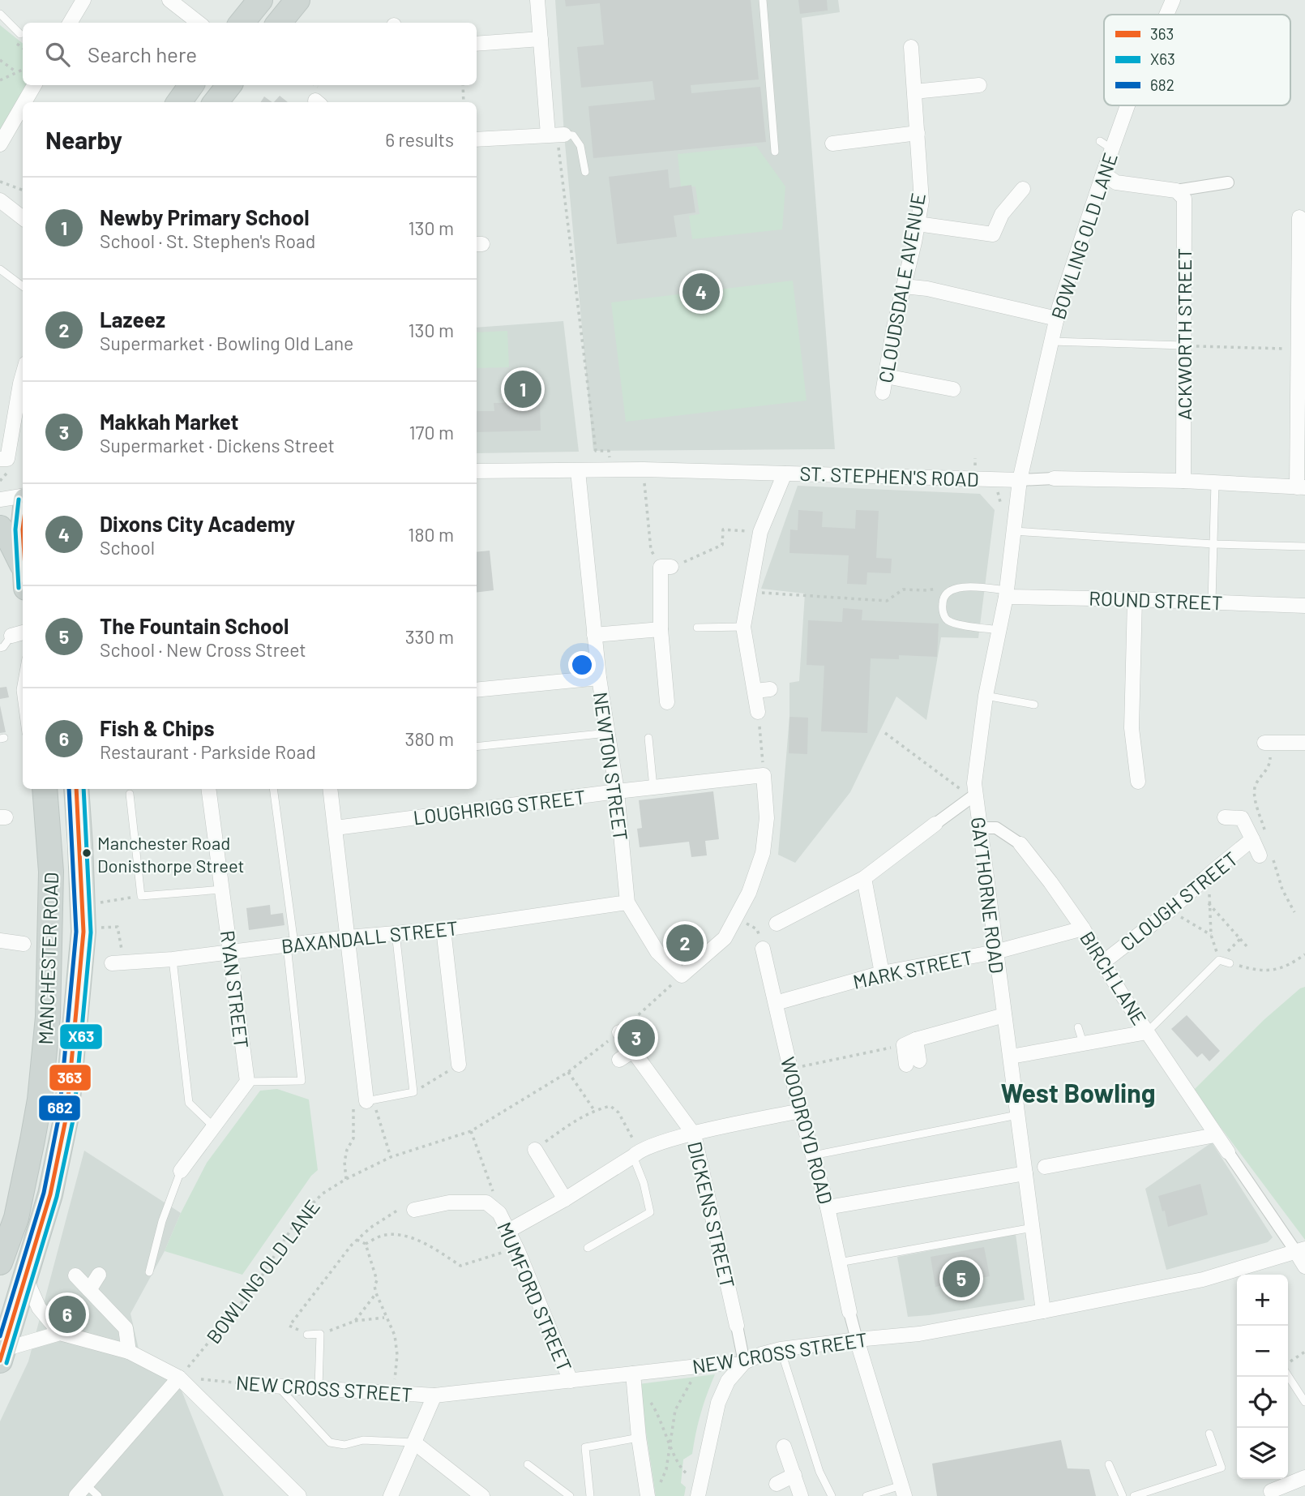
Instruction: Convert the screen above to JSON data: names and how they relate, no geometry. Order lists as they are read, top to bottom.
{
  "streets": {
    "main road": ["MANCHESTER ROAD"],
    "street": [
      "BOWLING OLD LANE",
      "CLOUDSDALE AVENUE",
      "ACKWORTH STREET",
      "ST. STEPHEN'S ROAD",
      "ROUND STREET",
      "NEWTON STREET",
      "LOUGHRIGG STREET",
      "GAYTHORNE ROAD",
      "CLOUGH STREET",
      "BAXANDALL STREET",
      "MARK STREET",
      "BIRCH LANE",
      "RYAN STREET",
      "WOODROYD ROAD",
      "DICKENS STREET",
      "MUMFORD STREET",
      "NEW CROSS STREET"
    ]
  },
  "crossings": [
    ["BOWLING OLD LANE", "ST. STEPHEN'S ROAD"],
    ["BOWLING OLD LANE", "NEWTON STREET"],
    ["BOWLING OLD LANE", "GAYTHORNE ROAD"],
    ["BOWLING OLD LANE", "DICKENS STREET"],
    ["BOWLING OLD LANE", "NEW CROSS STREET"],
    ["ACKWORTH STREET", "ST. STEPHEN'S ROAD"],
    ["ST. STEPHEN'S ROAD", "NEWTON STREET"],
    ["ST. STEPHEN'S ROAD", "GAYTHORNE ROAD"],
    ["ROUND STREET", "GAYTHORNE ROAD"],
    ["NEWTON STREET", "LOUGHRIGG STREET"],
    ["NEWTON STREET", "BAXANDALL STREET"],
    ["GAYTHORNE ROAD", "MARK STREET"],
    ["GAYTHORNE ROAD", "BIRCH LANE"],
    ["GAYTHORNE ROAD", "NEW CROSS STREET"],
    ["CLOUGH STREET", "BIRCH LANE"],
    ["BAXANDALL STREET", "RYAN STREET"],
    ["MARK STREET", "BIRCH LANE"],
    ["MARK STREET", "WOODROYD ROAD"],
    ["DICKENS STREET", "NEW CROSS STREET"],
    ["MUMFORD STREET", "NEW CROSS STREET"]
  ],
  "districts": ["West Bowling"],
  "places": ["Manchester Road Donisthorpe Street"],
  "lines": ["transit line X63", "transit line 363", "transit line 682"],
  "legend": ["363", "X63", "682"],
  "page": {
    "search": "Search here",
    "heading": ["Nearby", "6 results"],
    "list": [
      {
        "mark": "1",
        "name": "Newby Primary School",
        "note": "School · St. Stephen's Road",
        "value": "130 m"
      },
      {
        "mark": "2",
        "name": "Lazeez",
        "note": "Supermarket · Bowling Old Lane",
        "value": "130 m"
      },
      {
        "mark": "3",
        "name": "Makkah Market",
        "note": "Supermarket · Dickens Street",
        "value": "170 m"
      },
      {
        "mark": "4",
        "name": "Dixons City Academy",
        "note": "School",
        "value": "180 m"
      },
      {
        "mark": "5",
        "name": "The Fountain School",
        "note": "School · New Cross Street",
        "value": "330 m"
      },
      {
        "mark": "6",
        "name": "Fish & Chips",
        "note": "Restaurant · Parkside Road",
        "value": "380 m"
      }
    ],
    "pins": [
      "4",
      "1",
      "2",
      "3",
      "5",
      "6"
    ],
    "map_buttons": ["+", "−"]
  }
}
